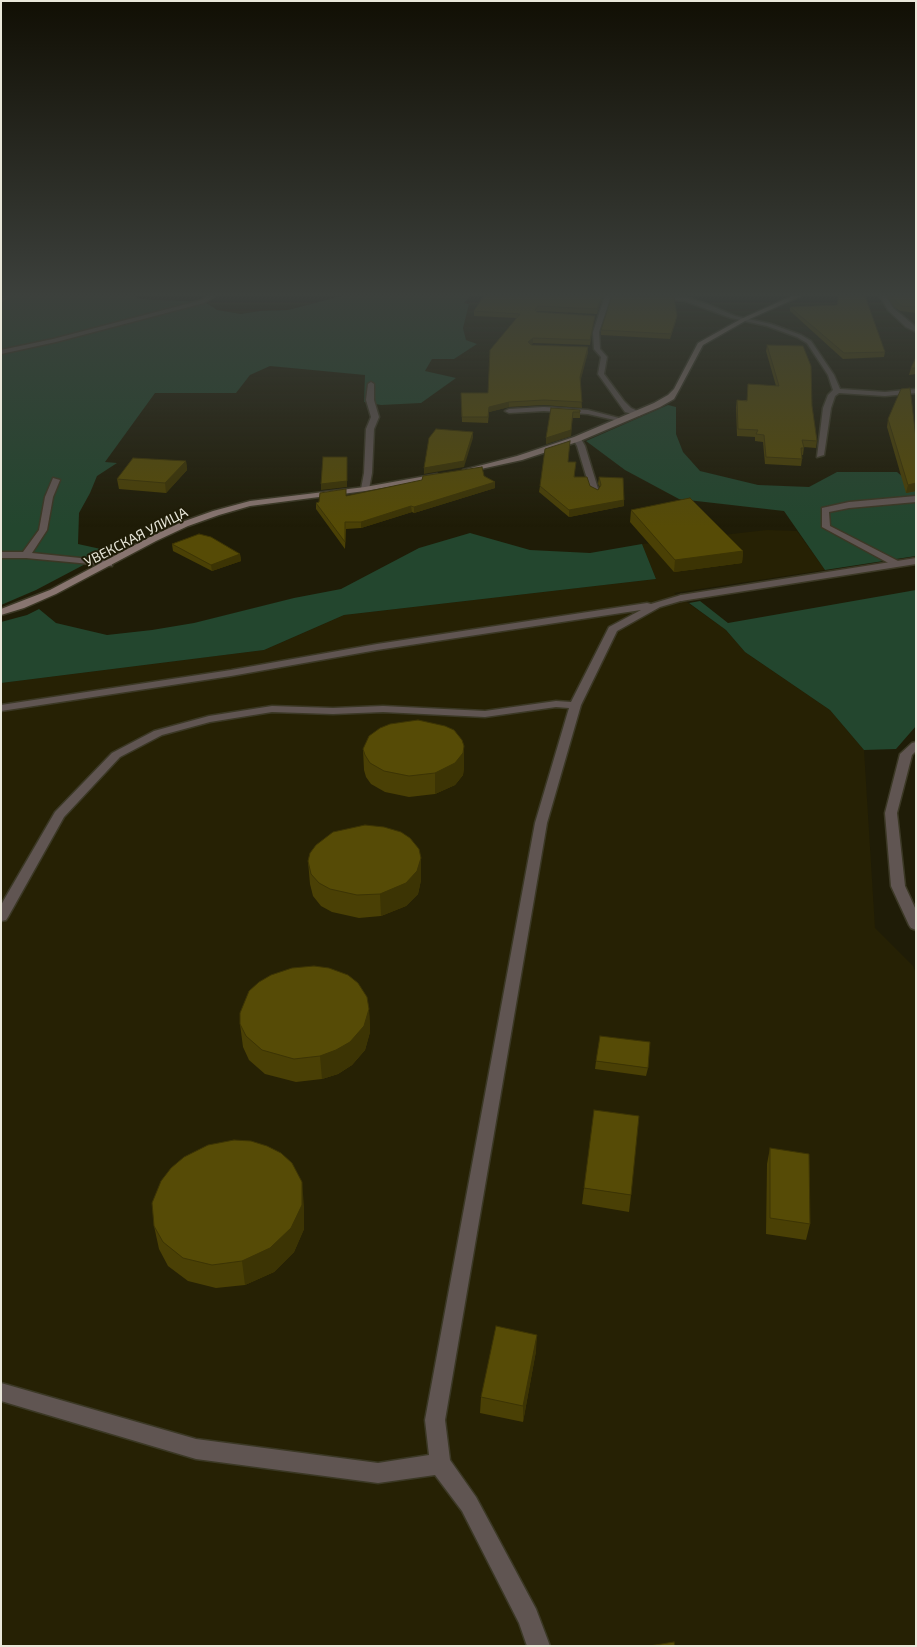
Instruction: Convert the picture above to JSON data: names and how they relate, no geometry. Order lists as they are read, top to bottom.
{
  "streets": {
    "street": ["УВЕКСКАЯ УЛИЦА"]
  }
}
